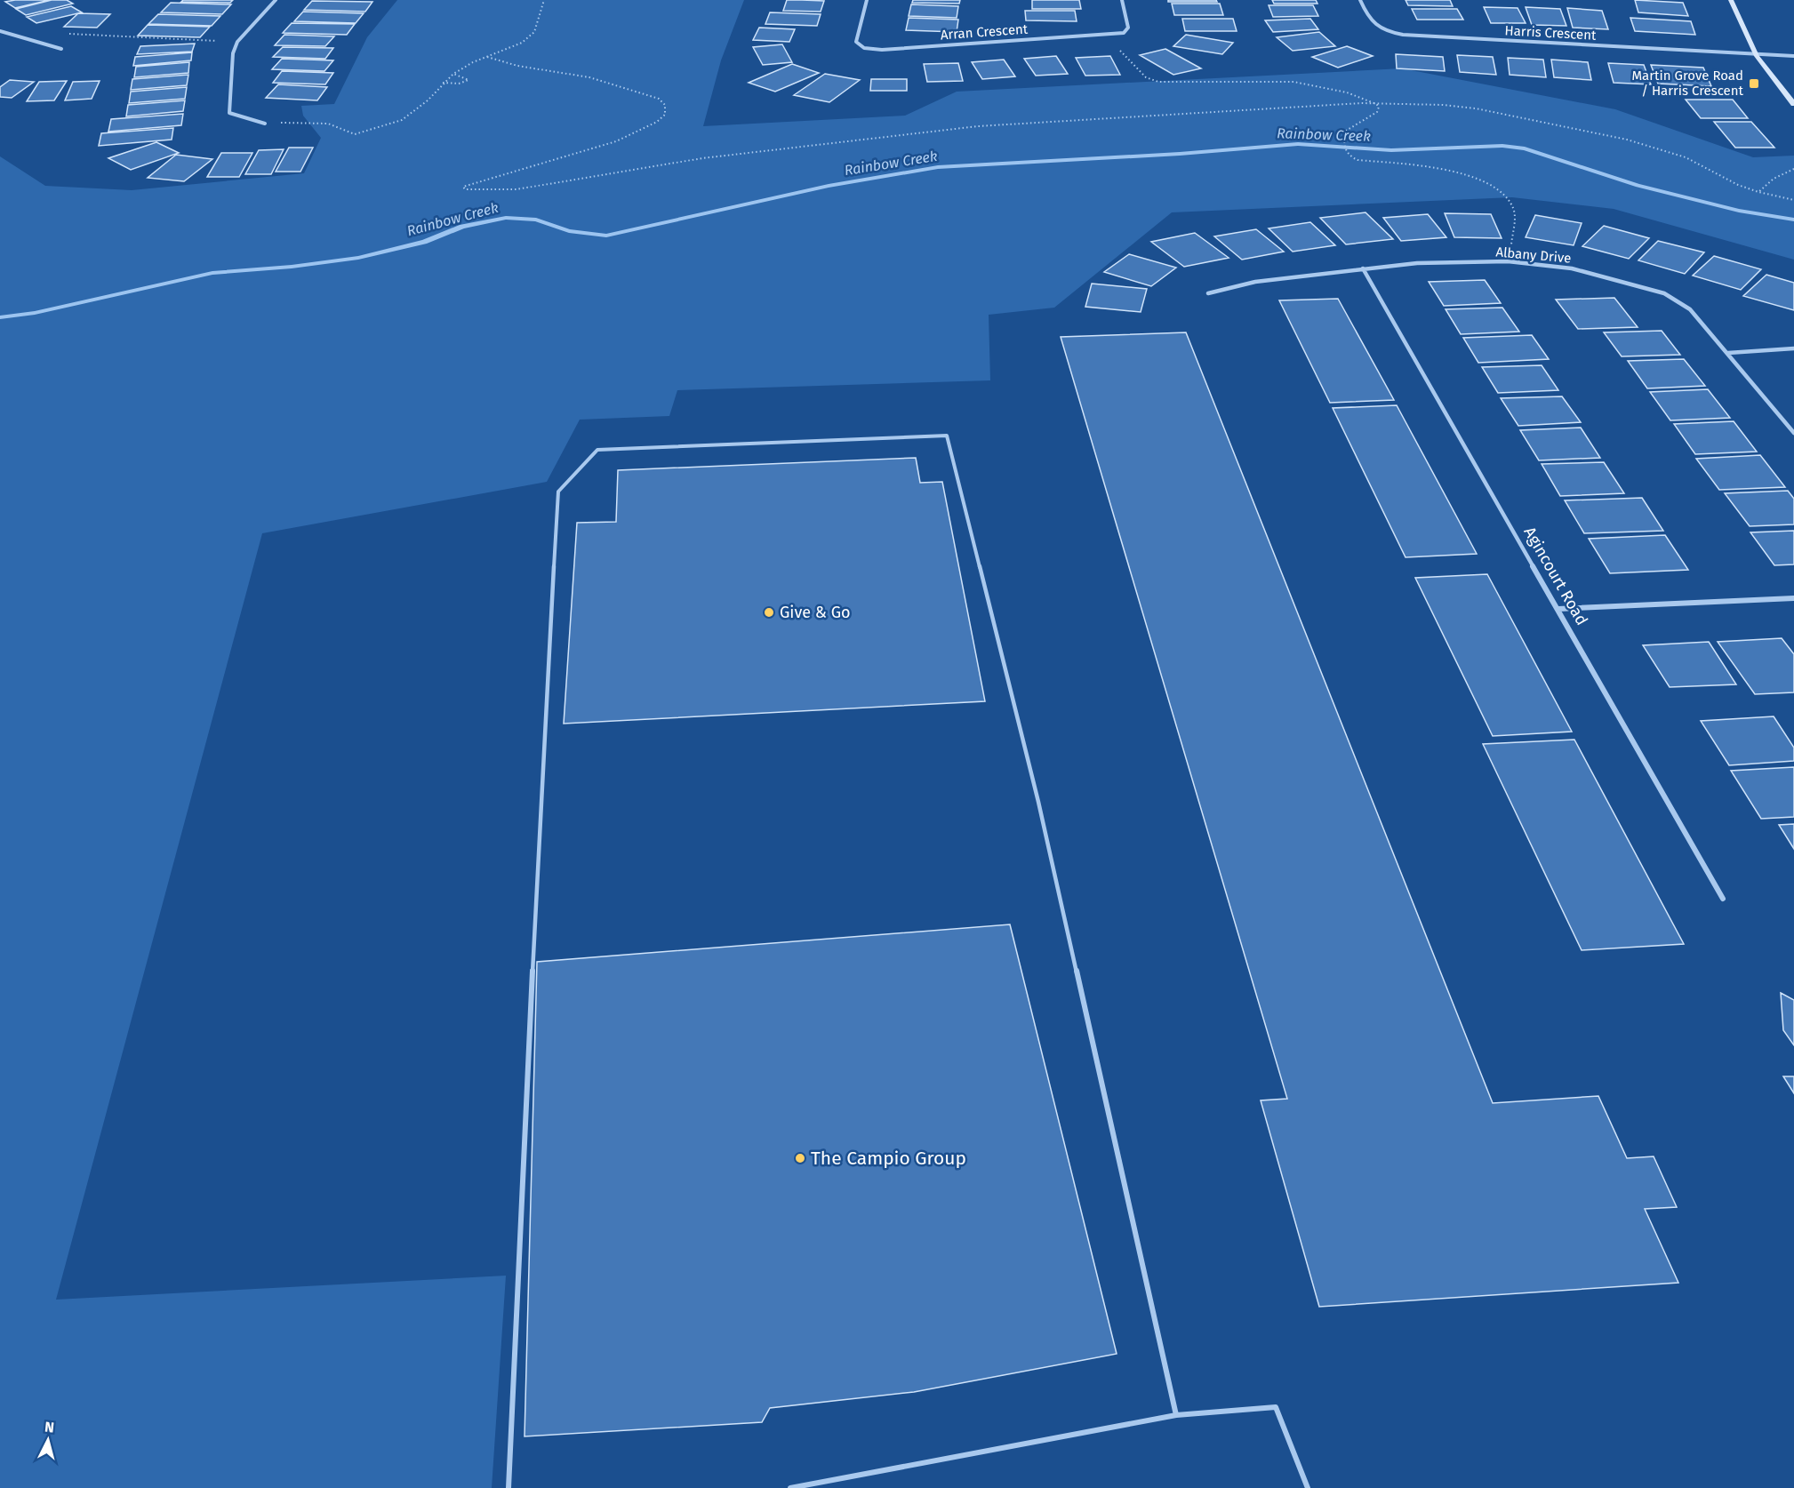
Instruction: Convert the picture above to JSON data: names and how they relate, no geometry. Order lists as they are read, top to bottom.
{
  "streets": {
    "street": [
      "Arran Crescent",
      "Harris Crescent",
      "Albany Drive",
      "Agincourt Road"
    ]
  },
  "crossings": [
    ["Albany Drive", "Agincourt Road"]
  ],
  "water": ["Rainbow Creek"],
  "places": {
    "transit": ["Martin Grove Road / Harris Crescent"],
    "other": ["Give & Go", "The Campio Group"]
  },
  "north": "top"
}
